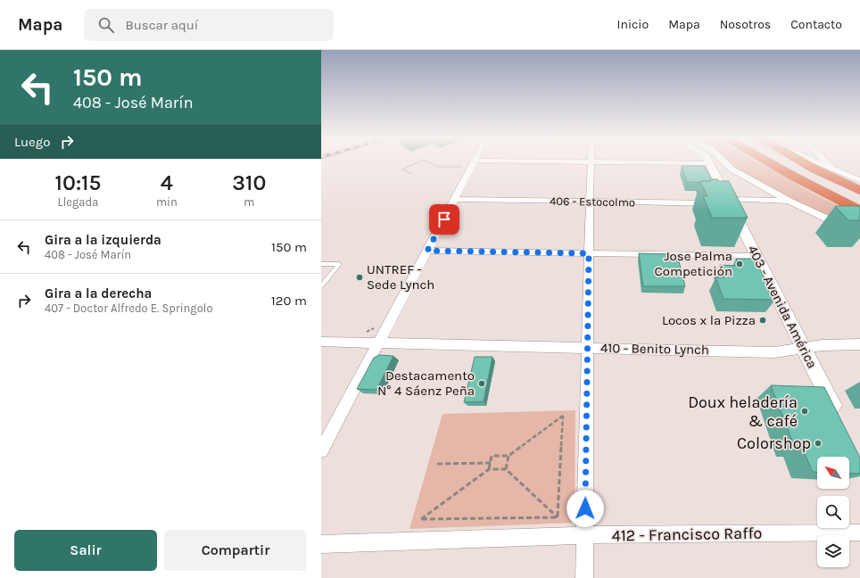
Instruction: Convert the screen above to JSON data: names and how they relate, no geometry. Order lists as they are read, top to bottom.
{
  "streets": {
    "main road": ["403 - Avenida América"],
    "street": ["406 - Estocolmo", "410 - Benito Lynch", "412 - Francisco Raffo"]
  },
  "crossings": [
    ["406 - Estocolmo", "403 - Avenida América"],
    ["403 - Avenida América", "410 - Benito Lynch"]
  ],
  "places": [
    "Jose Palma Competición",
    "UNTREF - Sede Lynch",
    "Locos x la Pizza",
    "Destacamento N° 4 Sáenz Peña",
    "Doux heladería & café",
    "Colorshop"
  ],
  "north": "top left",
  "page": {
    "header": "Mapa",
    "search": "Buscar aquí",
    "nav": [
      "Inicio",
      "Mapa",
      "Nosotros",
      "Contacto"
    ],
    "turn": ["150 m", "408 - José Marín"],
    "then": "Luego",
    "eta": [
      "10:15",
      "Llegada",
      "4",
      "min",
      "310",
      "m"
    ],
    "list": [
      {
        "name": "Gira a la izquierda",
        "note": "408 - José Marín",
        "value": "150 m"
      },
      {
        "name": "Gira a la derecha",
        "note": "407 - Doctor Alfredo E. Springolo",
        "value": "120 m"
      }
    ],
    "buttons": ["Salir", "Compartir"]
  }
}
